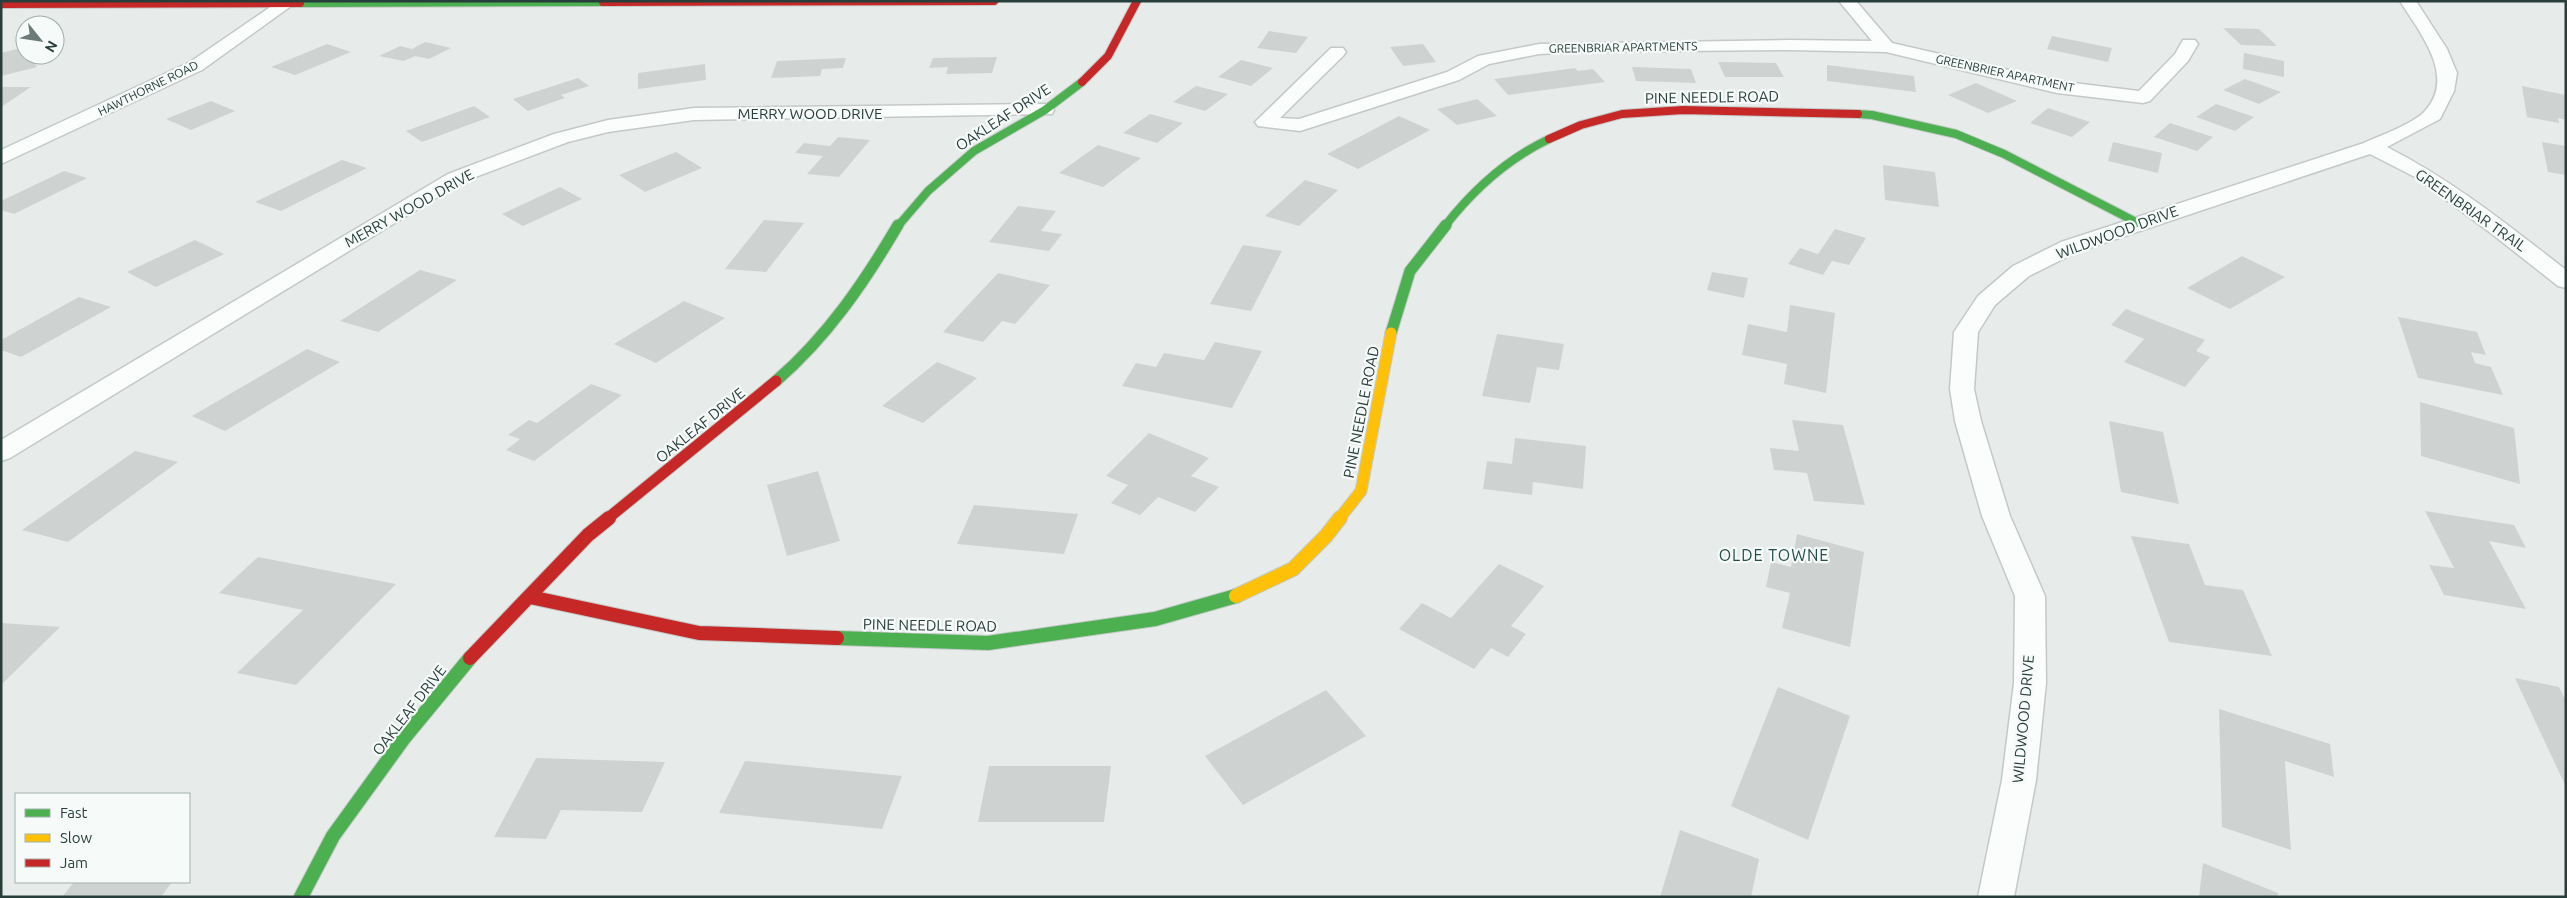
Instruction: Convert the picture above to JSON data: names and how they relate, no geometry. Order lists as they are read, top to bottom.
{
  "streets": {
    "street": [
      "GREENBRIAR APARTMENTS",
      "GREENBRIER APARTMENT",
      "HAWTHORNE ROAD",
      "PINE NEEDLE ROAD",
      "MERRY WOOD DRIVE",
      "OAKLEAF DRIVE",
      "GREENBRIAR TRAIL",
      "WILDWOOD DRIVE"
    ]
  },
  "crossings": [
    ["GREENBRIAR APARTMENTS", "GREENBRIER APARTMENT"],
    ["PINE NEEDLE ROAD", "OAKLEAF DRIVE"],
    ["PINE NEEDLE ROAD", "WILDWOOD DRIVE"],
    ["MERRY WOOD DRIVE", "OAKLEAF DRIVE"],
    ["GREENBRIAR TRAIL", "WILDWOOD DRIVE"]
  ],
  "districts": ["OLDE TOWNE"],
  "legend": ["Fast", "Slow", "Jam"],
  "north": "bottom right"
}
